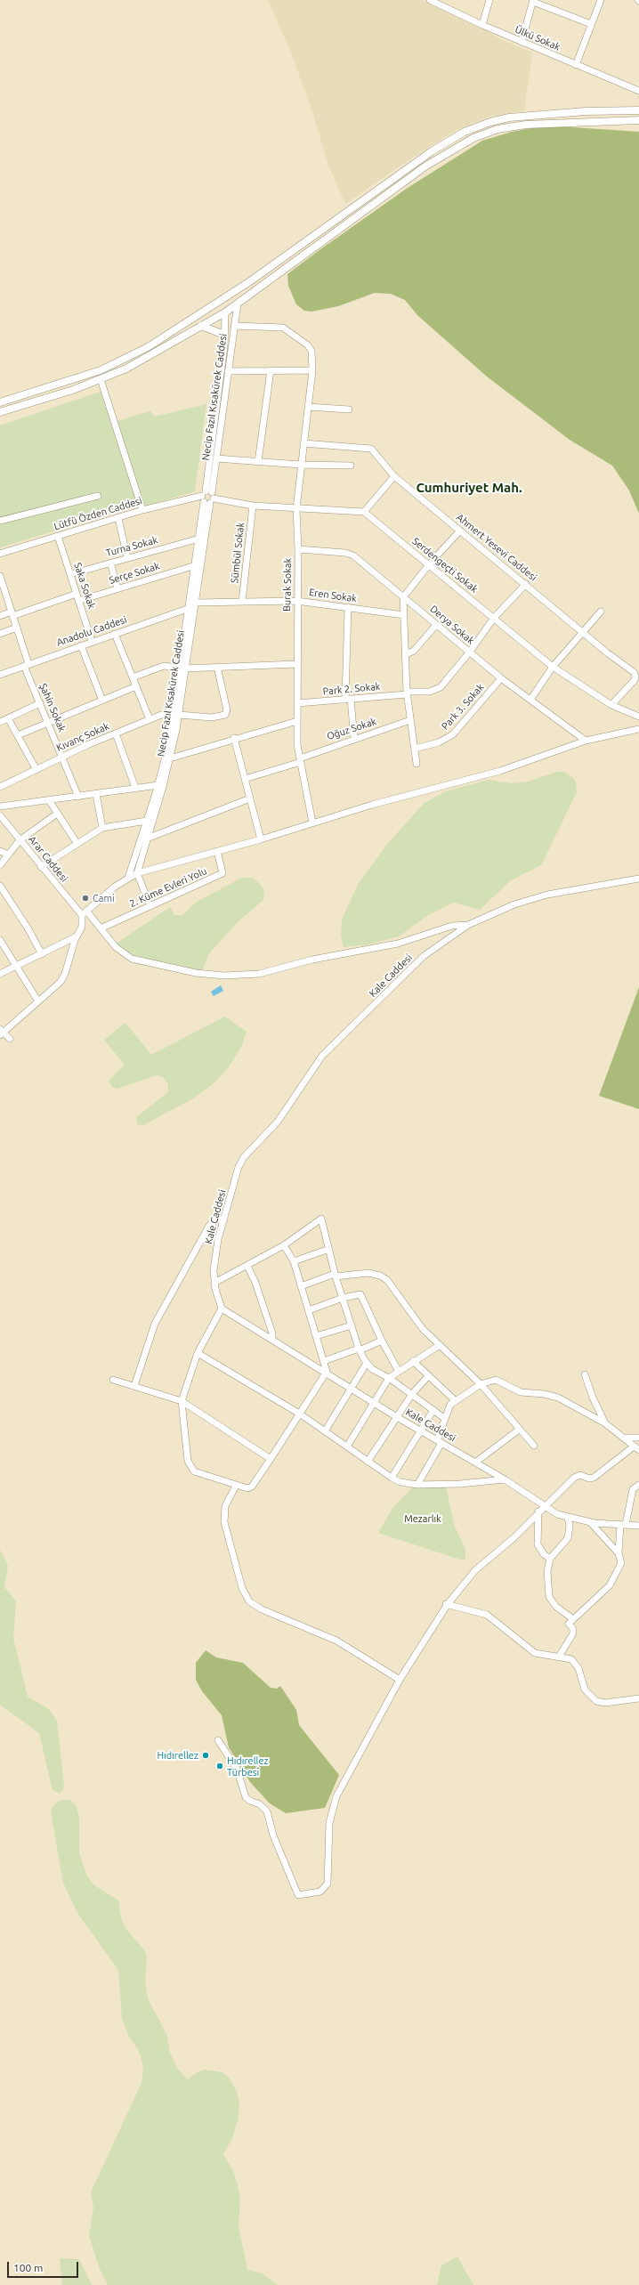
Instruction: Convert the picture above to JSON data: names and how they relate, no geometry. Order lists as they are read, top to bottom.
{
  "streets": {
    "street": [
      "Ülkü Sokak",
      "Necip Fazıl Kısakürek Caddesi",
      "Lütfü Özden Caddesi",
      "Turna Sokak",
      "Ahmert Yesevi Caddesi",
      "Sümbül Sokak",
      "Serdengeçti Sokak",
      "Serçe Sokak",
      "Burak Sokak",
      "Saka Sokak",
      "Eren Sokak",
      "Derya Sokak",
      "Anadolu Caddesi",
      "Park 2. Sokak",
      "Park 3. Sokak",
      "Şahin Sokak",
      "Oğuz Sokak",
      "Kıvanç Sokak",
      "Arar Caddesi",
      "2. Küme Evleri Yolu",
      "Kale Caddesi"
    ]
  },
  "crossings": [
    ["Necip Fazıl Kısakürek Caddesi", "Lütfü Özden Caddesi"],
    ["Necip Fazıl Kısakürek Caddesi", "Turna Sokak"],
    ["Necip Fazıl Kısakürek Caddesi", "Serçe Sokak"],
    ["Necip Fazıl Kısakürek Caddesi", "Burak Sokak"],
    ["Necip Fazıl Kısakürek Caddesi", "Eren Sokak"],
    ["Necip Fazıl Kısakürek Caddesi", "Anadolu Caddesi"],
    ["Necip Fazıl Kısakürek Caddesi", "Kıvanç Sokak"],
    ["Lütfü Özden Caddesi", "Saka Sokak"],
    ["Turna Sokak", "Saka Sokak"],
    ["Ahmert Yesevi Caddesi", "Serdengeçti Sokak"],
    ["Ahmert Yesevi Caddesi", "Burak Sokak"],
    ["Ahmert Yesevi Caddesi", "Park 2. Sokak"],
    ["Sümbül Sokak", "Eren Sokak"],
    ["Serdengeçti Sokak", "Park 2. Sokak"],
    ["Serçe Sokak", "Saka Sokak"],
    ["Serçe Sokak", "Şahin Sokak"],
    ["Burak Sokak", "Eren Sokak"],
    ["Burak Sokak", "Derya Sokak"],
    ["Burak Sokak", "Park 2. Sokak"],
    ["Burak Sokak", "Oğuz Sokak"],
    ["Saka Sokak", "Anadolu Caddesi"],
    ["Derya Sokak", "Park 2. Sokak"],
    ["Derya Sokak", "Park 3. Sokak"],
    ["Anadolu Caddesi", "Şahin Sokak"],
    ["Şahin Sokak", "Kıvanç Sokak"],
    ["Arar Caddesi", "2. Küme Evleri Yolu"],
    ["Arar Caddesi", "Kale Caddesi"]
  ],
  "districts": ["Cumhuriyet Mah."],
  "parks": ["Mezarlık"],
  "places": ["Cami", "Hıdırellez", "Hıdırellez Türbesi"],
  "scale_bar": "100 m"
}
